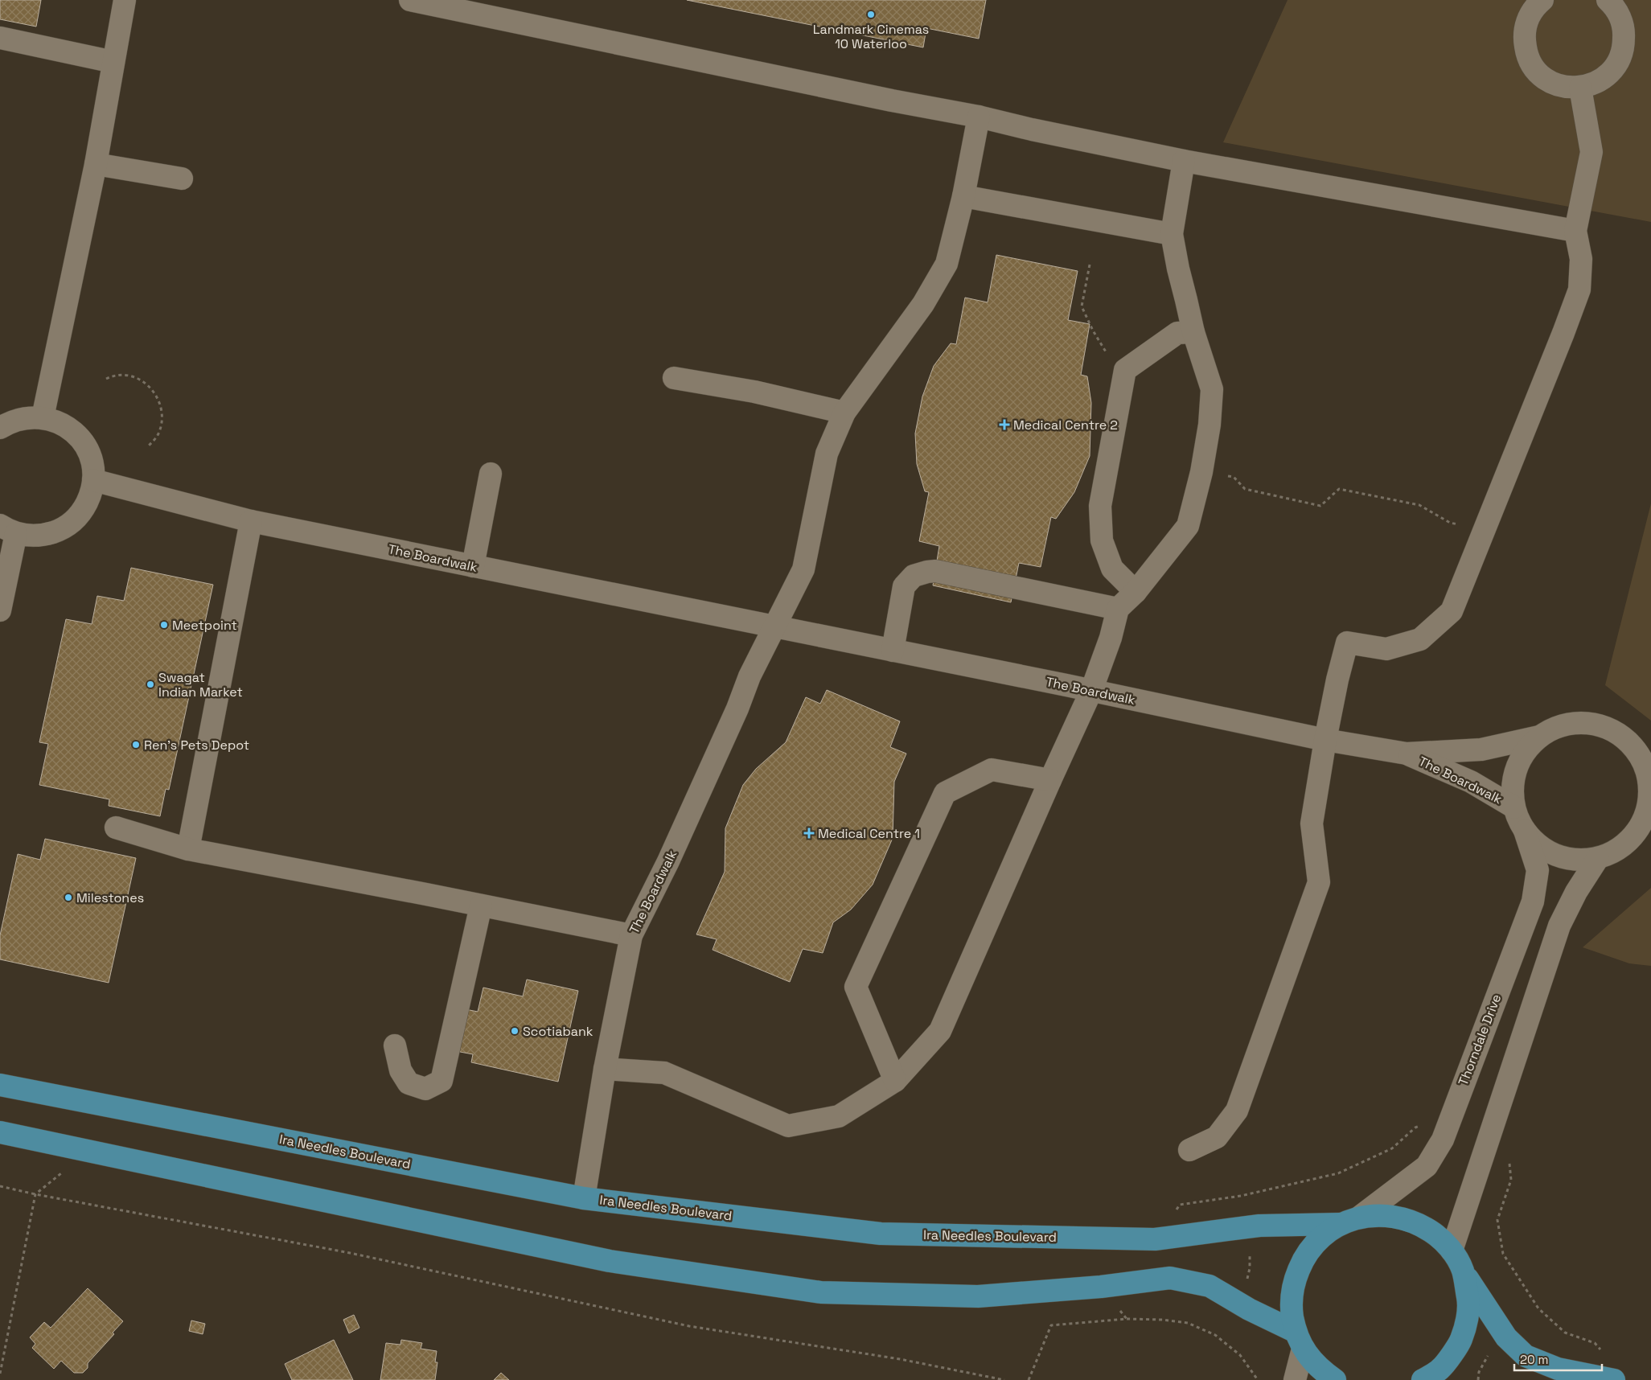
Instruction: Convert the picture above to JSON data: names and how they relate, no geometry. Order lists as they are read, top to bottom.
{
  "streets": {
    "main road": ["Ira Needles Boulevard"],
    "street": ["The Boardwalk", "Thorndale Drive"]
  },
  "crossings": [
    ["The Boardwalk", "Thorndale Drive"],
    ["The Boardwalk", "Ira Needles Boulevard"],
    ["Thorndale Drive", "Ira Needles Boulevard"]
  ],
  "places": {
    "other": [
      "Landmark Cinemas 10 Waterloo",
      "Meetpoint",
      "Swagat Indian Market",
      "Ren's Pets Depot",
      "Milestones",
      "Scotiabank"
    ],
    "health": ["Medical Centre 2", "Medical Centre 1"]
  },
  "scale_bar": "20 m"
}
